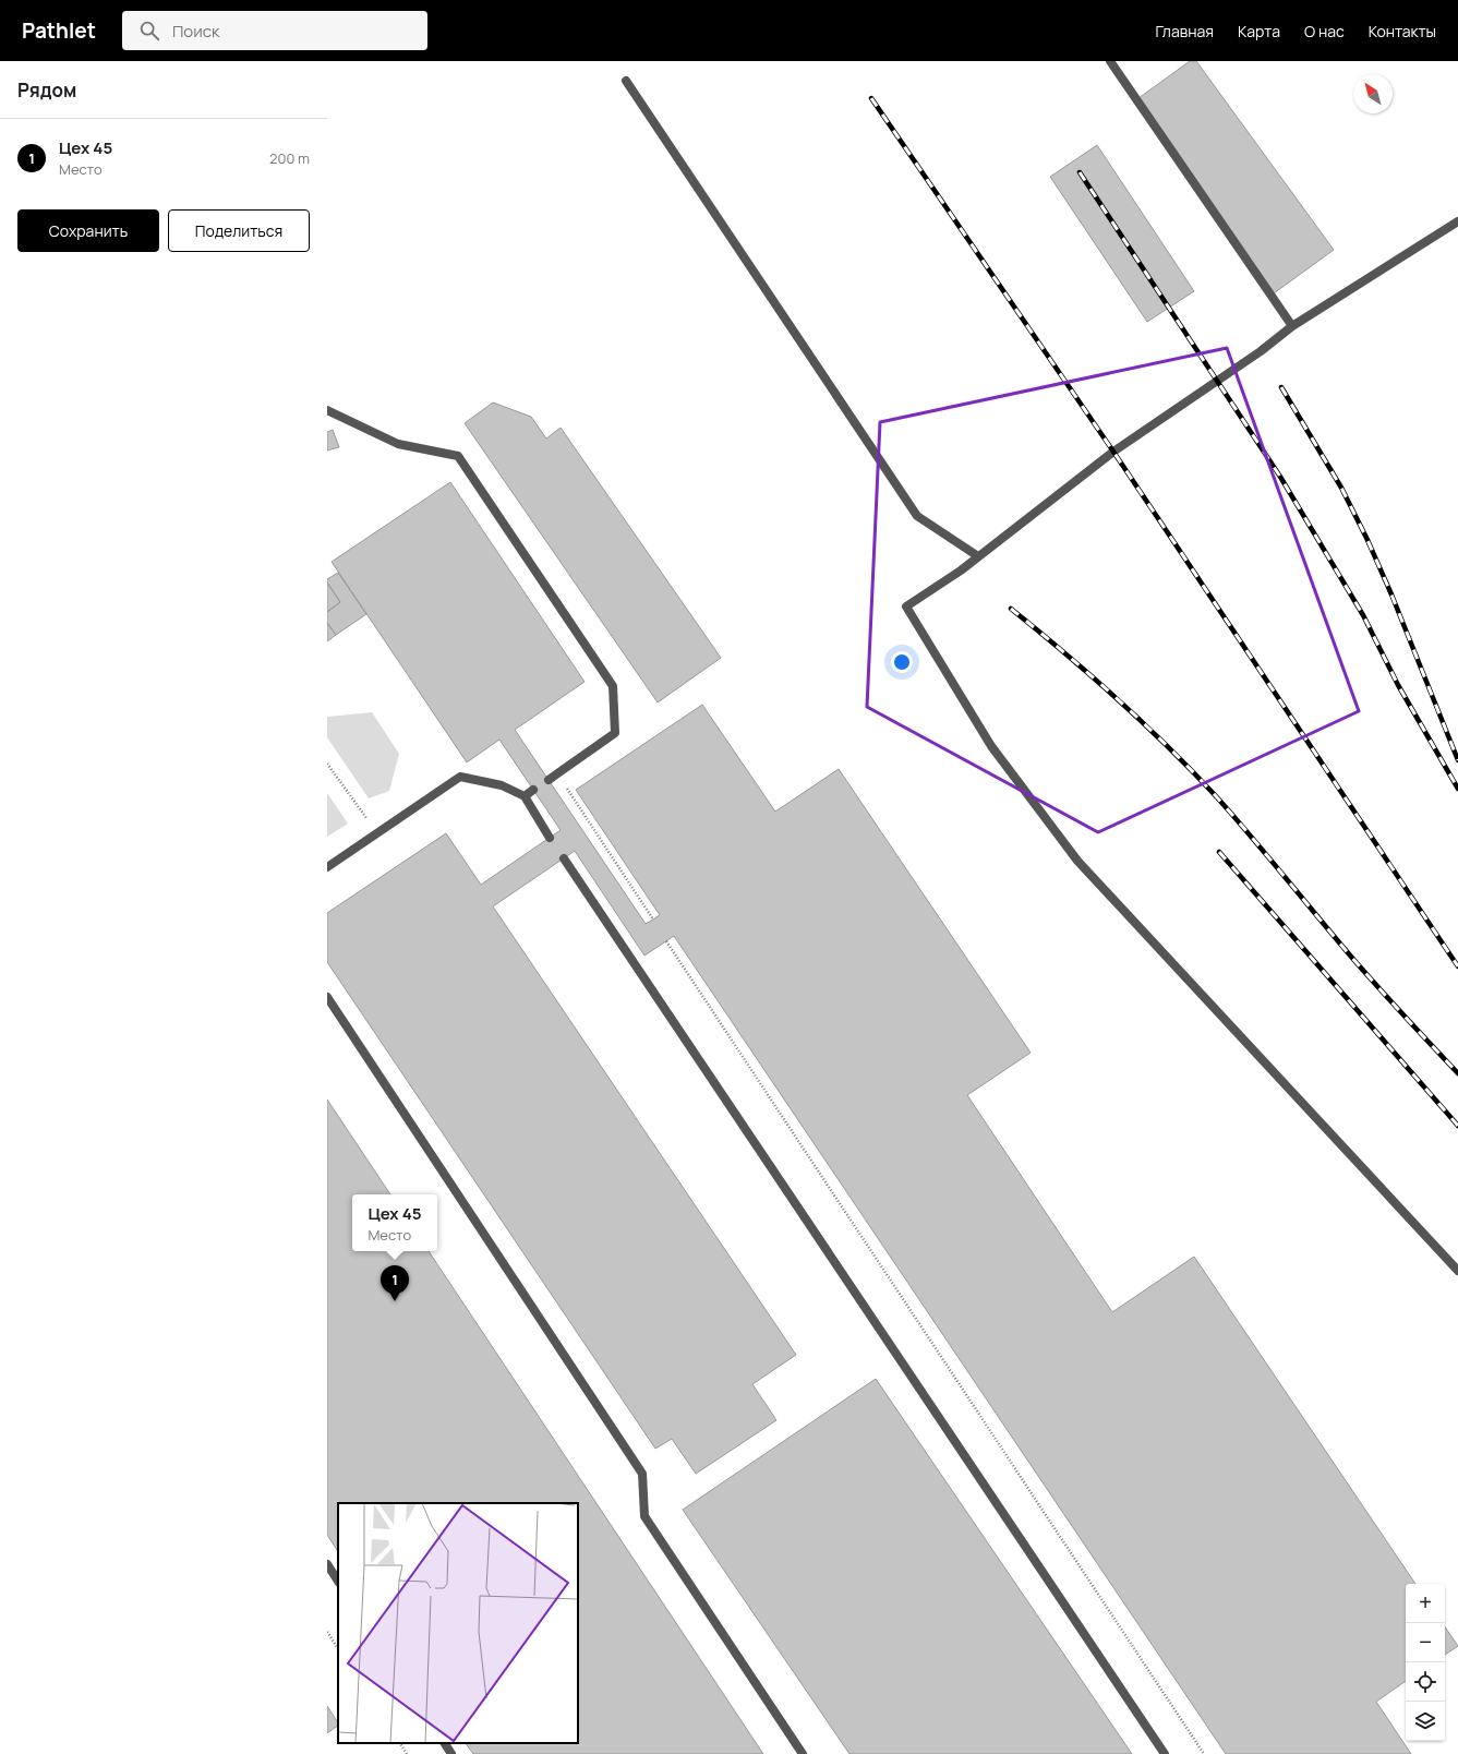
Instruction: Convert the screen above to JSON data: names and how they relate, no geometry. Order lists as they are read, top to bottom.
{
  "north": "top left",
  "page": {
    "header": "Pathlet",
    "search": "Поиск",
    "nav": [
      "Главная",
      "Карта",
      "О нас",
      "Контакты"
    ],
    "heading": "Рядом",
    "list": [
      {
        "mark": "1",
        "name": "Цех 45",
        "note": "Место",
        "value": "200 m"
      }
    ],
    "buttons": ["Сохранить", "Поделиться"],
    "popup": ["Цех 45", "Место"],
    "pins": "1",
    "map_buttons": ["+", "−"]
  }
}
